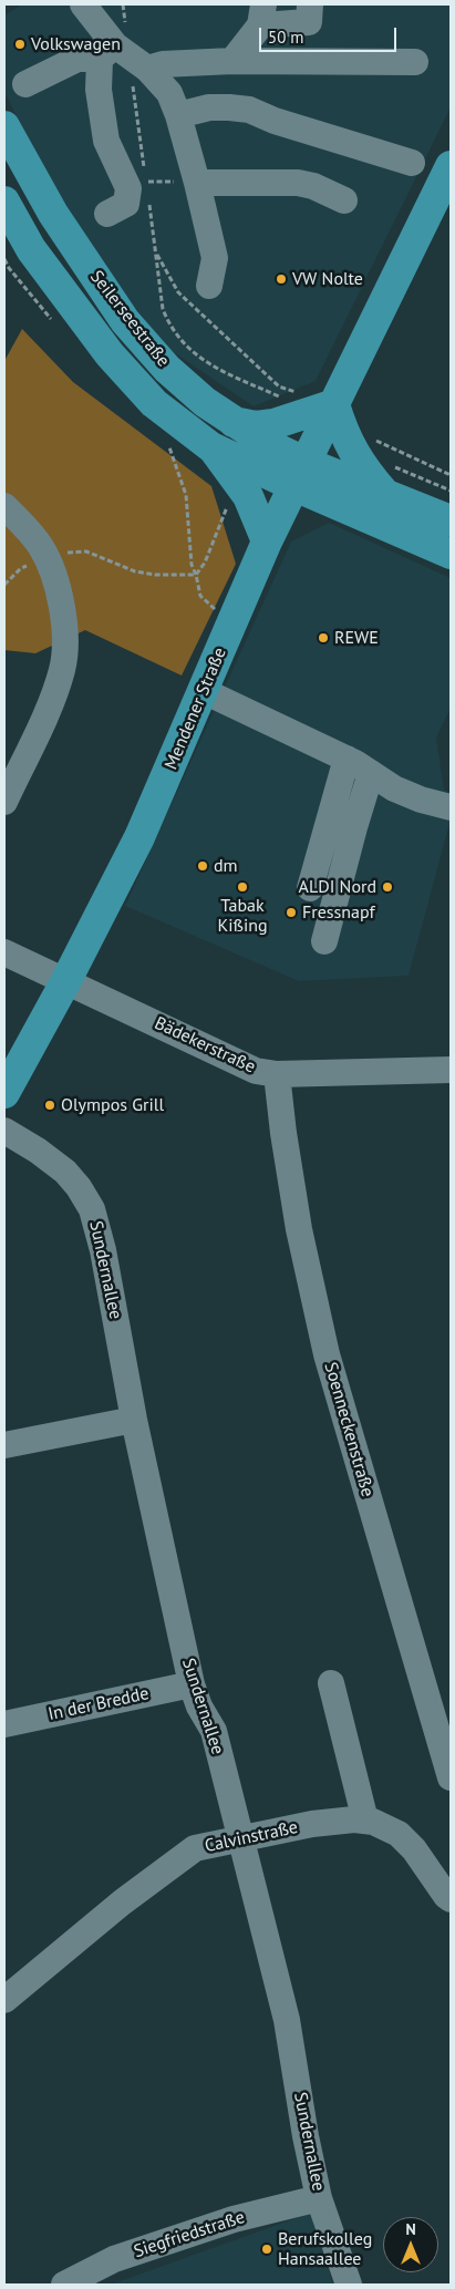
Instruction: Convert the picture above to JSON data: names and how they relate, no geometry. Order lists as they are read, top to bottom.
{
  "streets": {
    "main road": ["Seilerseestraße", "Mendener Straße"],
    "street": [
      "Bädekerstraße",
      "Sundernallee",
      "Soenneckenstraße",
      "In der Bredde",
      "Calvinstraße",
      "Siegfriedstraße"
    ]
  },
  "crossings": [
    ["Seilerseestraße", "Mendener Straße"],
    ["Mendener Straße", "Bädekerstraße"],
    ["Bädekerstraße", "Soenneckenstraße"],
    ["Sundernallee", "In der Bredde"],
    ["Sundernallee", "Calvinstraße"],
    ["Sundernallee", "Siegfriedstraße"]
  ],
  "places": [
    "Volkswagen",
    "VW Nolte",
    "REWE",
    "dm",
    "Tabak Kißing",
    "ALDI Nord",
    "Fressnapf",
    "Olympos Grill",
    "Berufskolleg Hansaallee"
  ],
  "scale_bar": "50 m",
  "north": "top"
}
